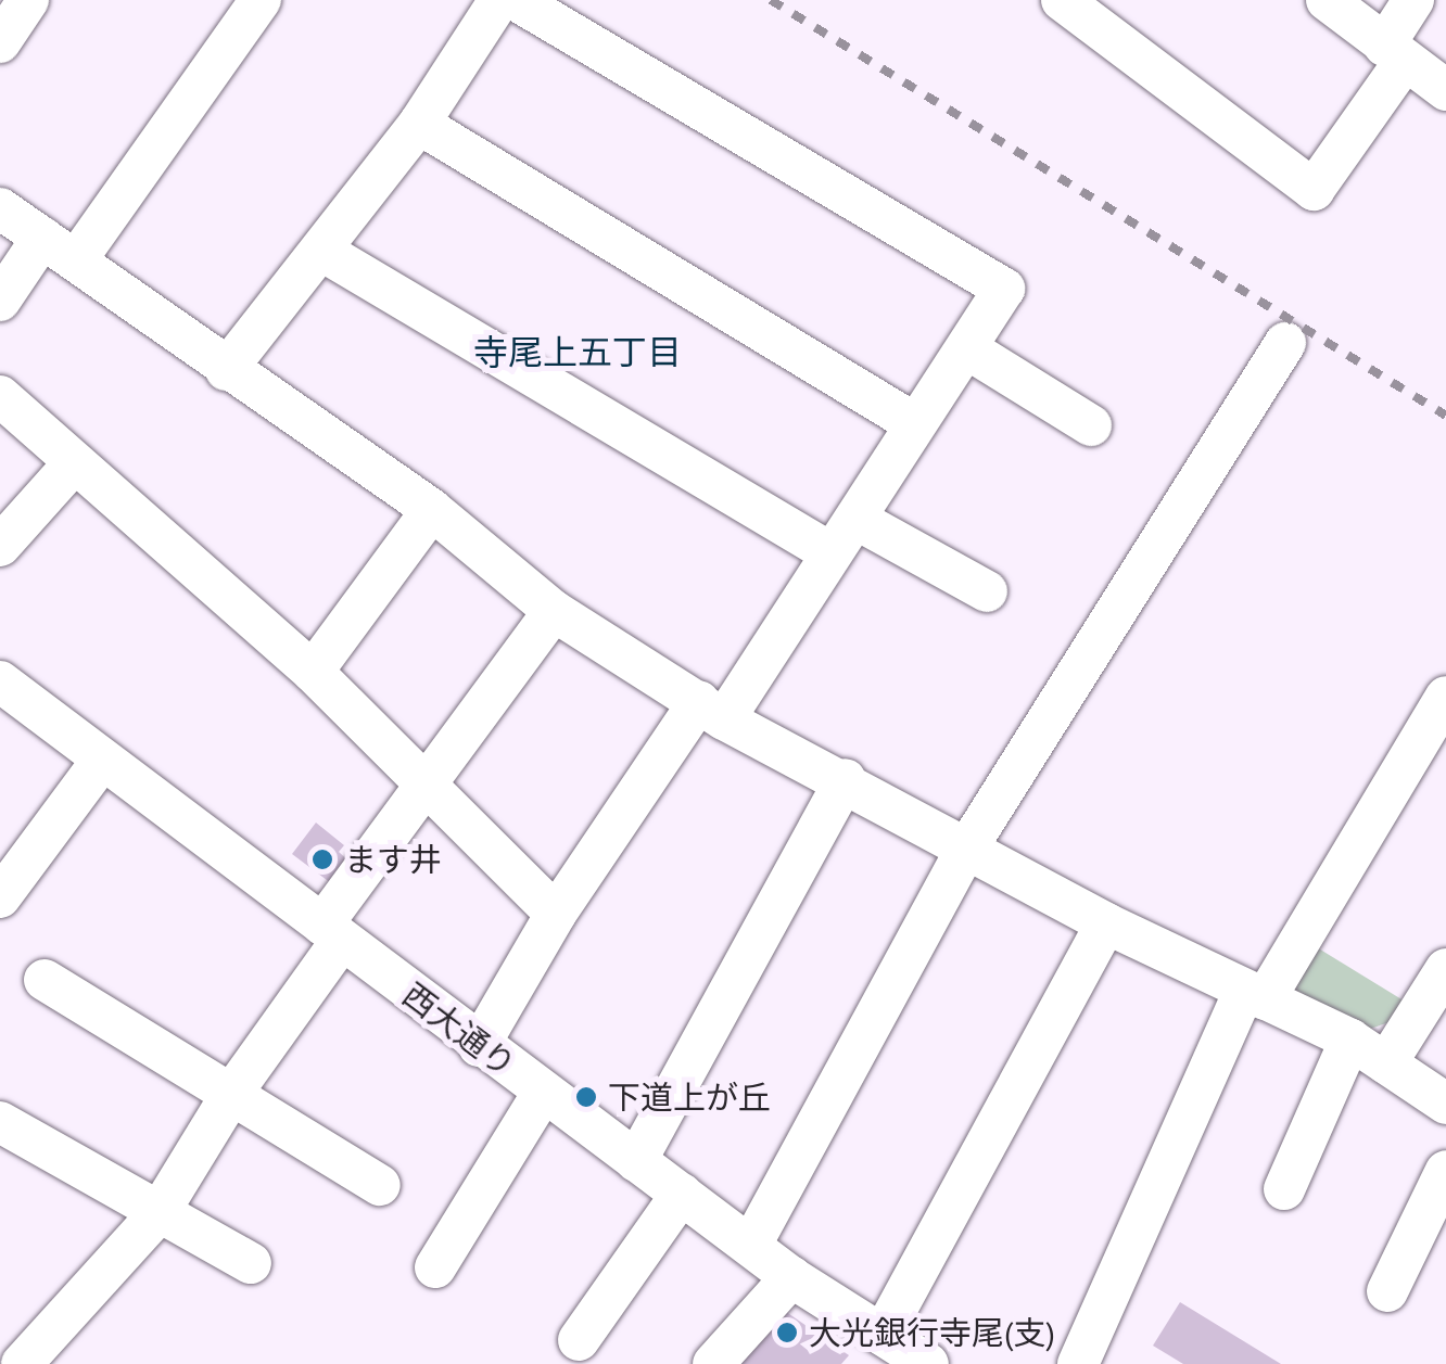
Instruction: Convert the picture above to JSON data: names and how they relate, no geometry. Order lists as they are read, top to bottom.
{
  "streets": {
    "street": ["西大通り"]
  },
  "districts": ["寺尾上五丁目"],
  "places": ["ます井", "下道上が丘", "大光銀行寺尾(支)"]
}
